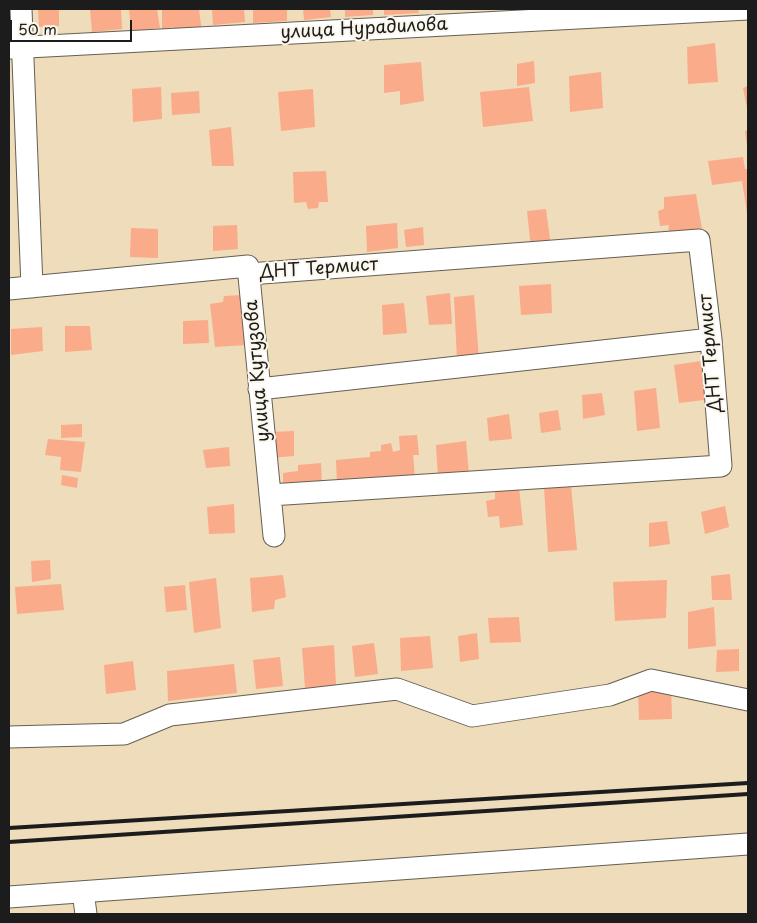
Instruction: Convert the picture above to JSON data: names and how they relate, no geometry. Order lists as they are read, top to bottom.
{
  "streets": {
    "street": ["улица Нурадилова", "ДНТ Термист", "улица Кутузова"]
  },
  "crossings": [
    ["ДНТ Термист", "улица Кутузова"]
  ],
  "scale_bar": "50 m"
}
